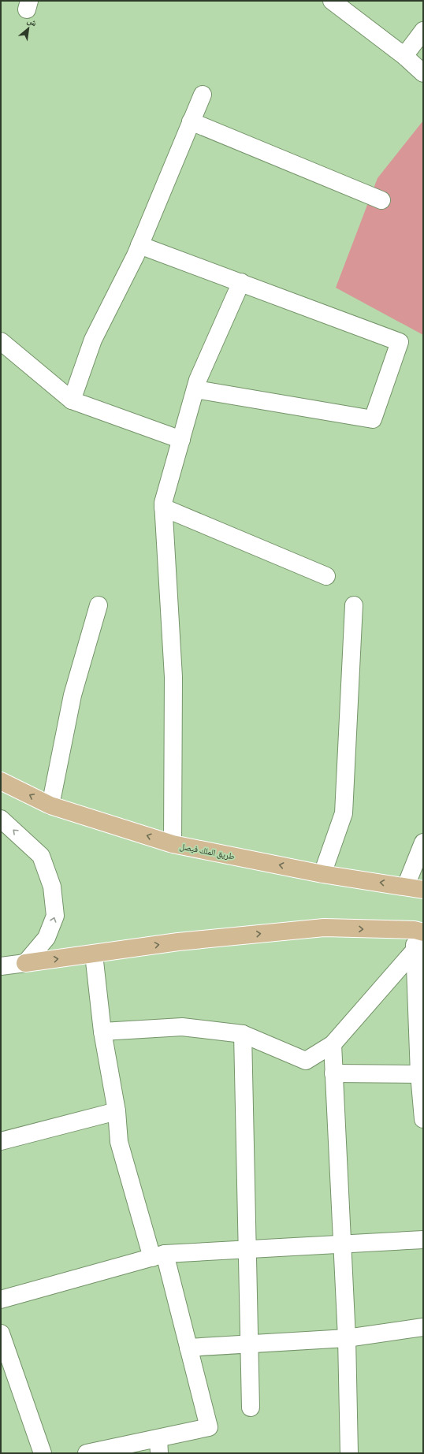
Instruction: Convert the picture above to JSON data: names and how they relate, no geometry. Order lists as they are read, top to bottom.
{
  "streets": {
    "main road": ["طريق الملك فيصل"]
  },
  "north": "top right"
}
